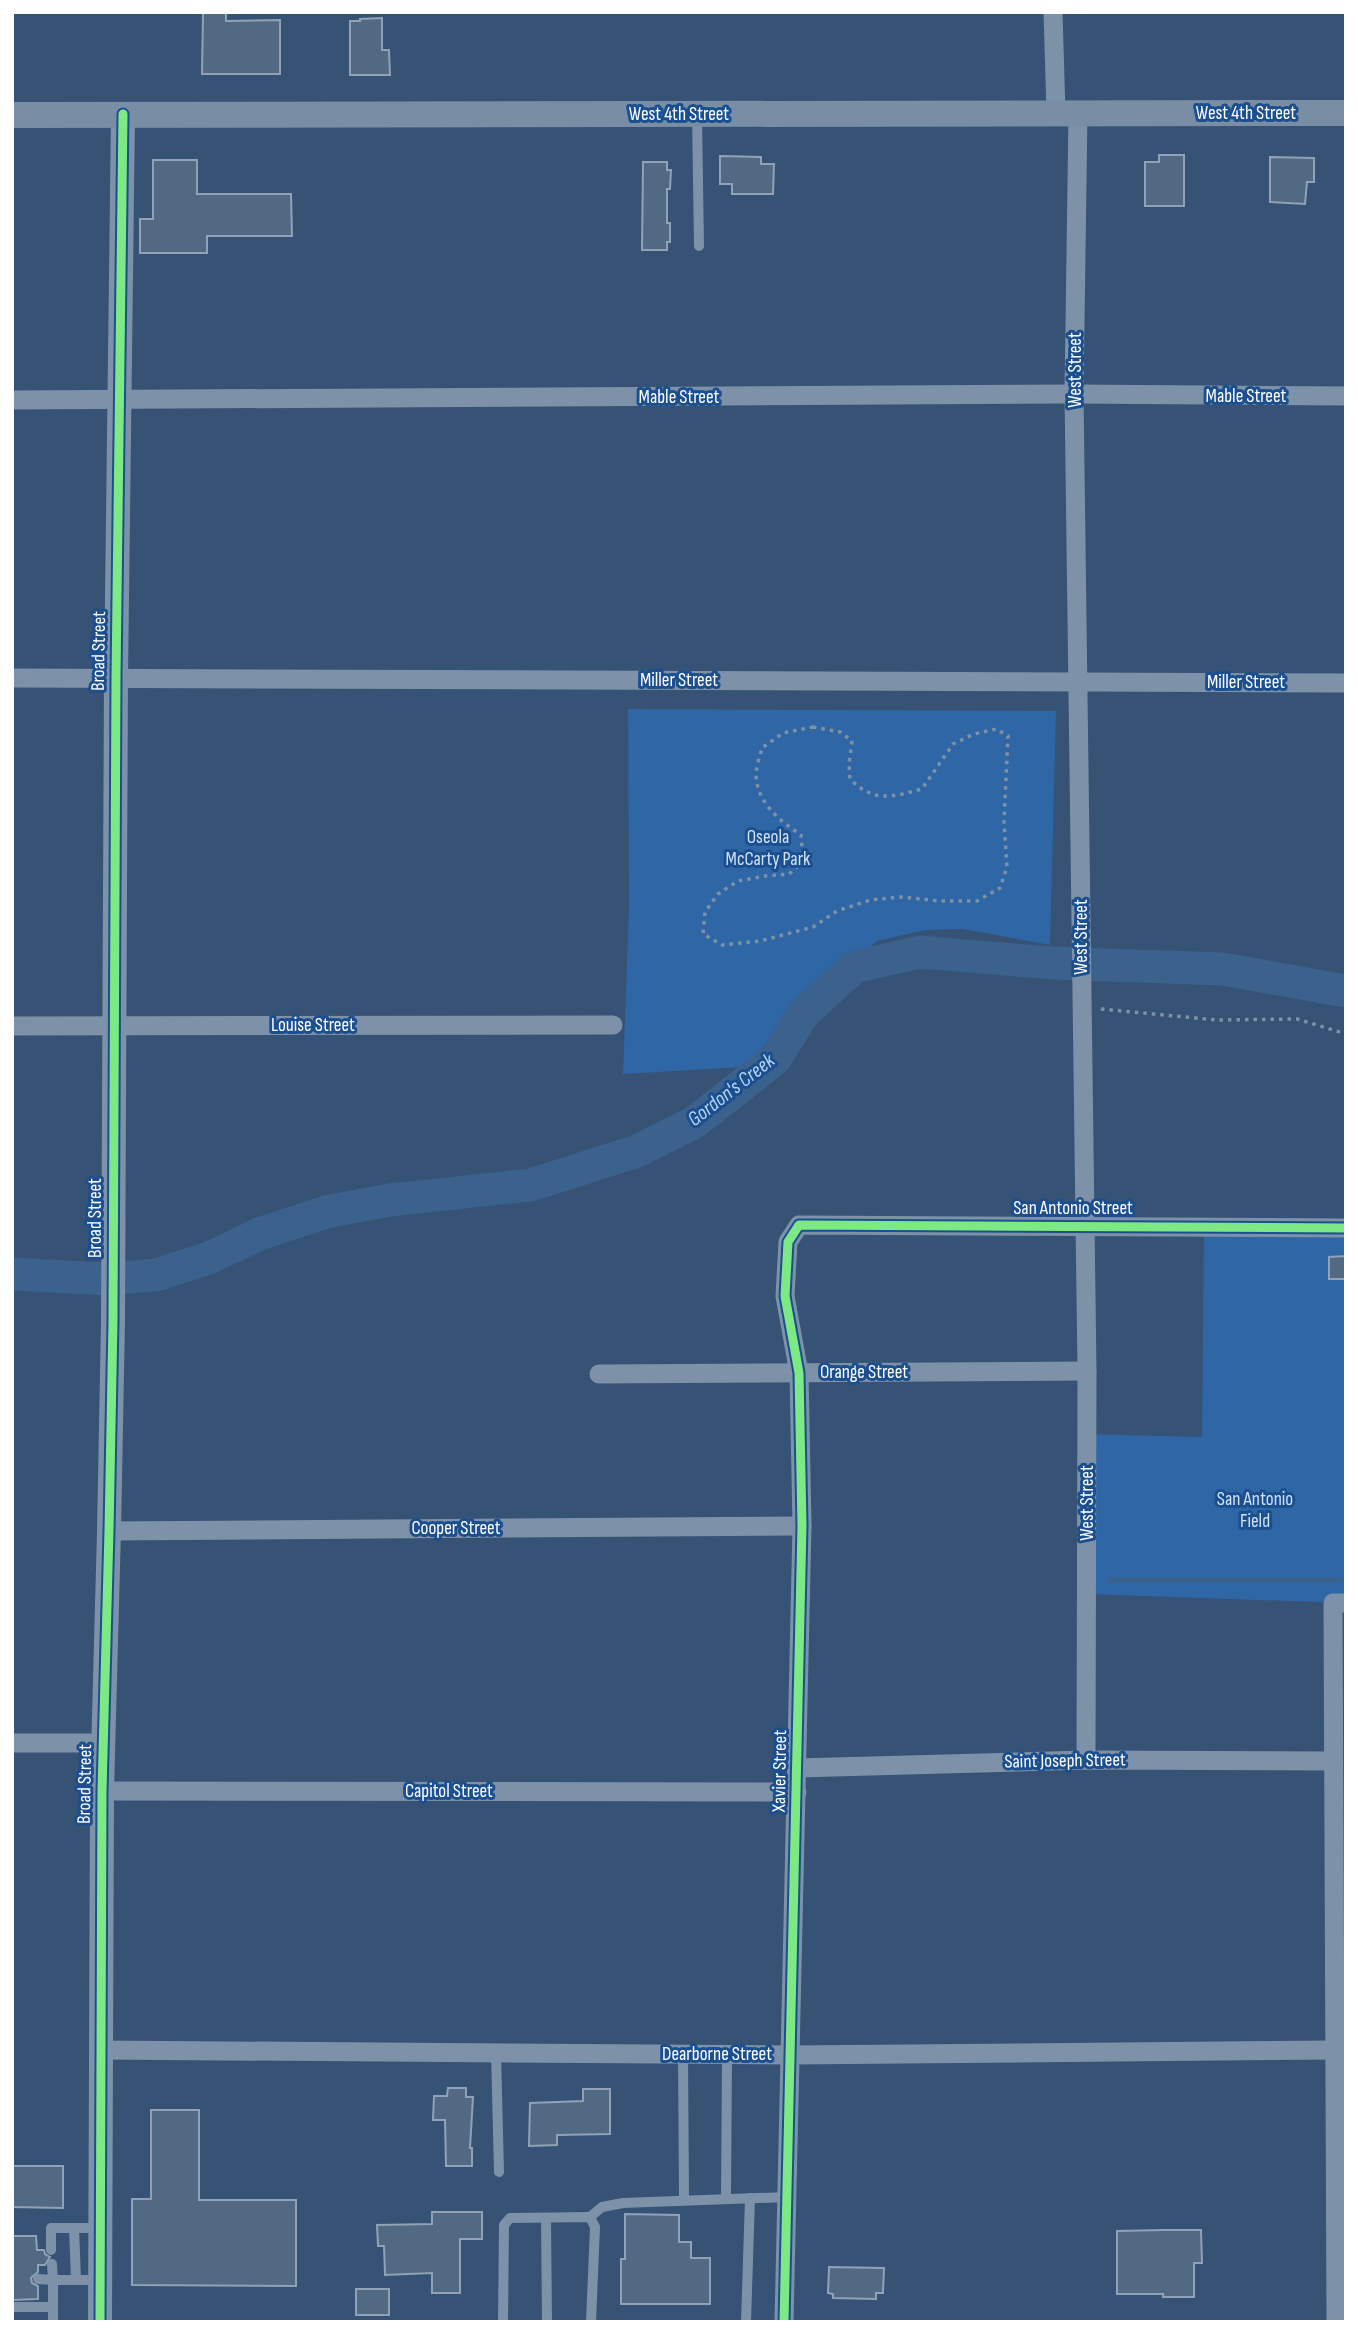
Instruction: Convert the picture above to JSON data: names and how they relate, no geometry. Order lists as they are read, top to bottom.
{
  "streets": {
    "main road": ["West 4th Street"],
    "street": [
      "West Street",
      "Mable Street",
      "Broad Street",
      "Miller Street",
      "Louise Street",
      "San Antonio Street",
      "Orange Street",
      "Cooper Street",
      "Saint Joseph Street",
      "Xavier Street",
      "Capitol Street",
      "Dearborne Street"
    ]
  },
  "crossings": [
    ["West 4th Street", "West Street"],
    ["West 4th Street", "Broad Street"],
    ["West Street", "Mable Street"],
    ["West Street", "Miller Street"],
    ["West Street", "San Antonio Street"],
    ["West Street", "Orange Street"],
    ["West Street", "Saint Joseph Street"],
    ["Mable Street", "Broad Street"],
    ["Broad Street", "Miller Street"],
    ["Broad Street", "Louise Street"],
    ["Broad Street", "Cooper Street"],
    ["Broad Street", "Capitol Street"],
    ["Broad Street", "Dearborne Street"],
    ["San Antonio Street", "Xavier Street"],
    ["Orange Street", "Xavier Street"],
    ["Cooper Street", "Xavier Street"],
    ["Saint Joseph Street", "Xavier Street"],
    ["Xavier Street", "Capitol Street"],
    ["Xavier Street", "Dearborne Street"]
  ],
  "water": ["Gordon's Creek"],
  "parks": ["Oseola McCarty Park", "San Antonio Field"]
}
